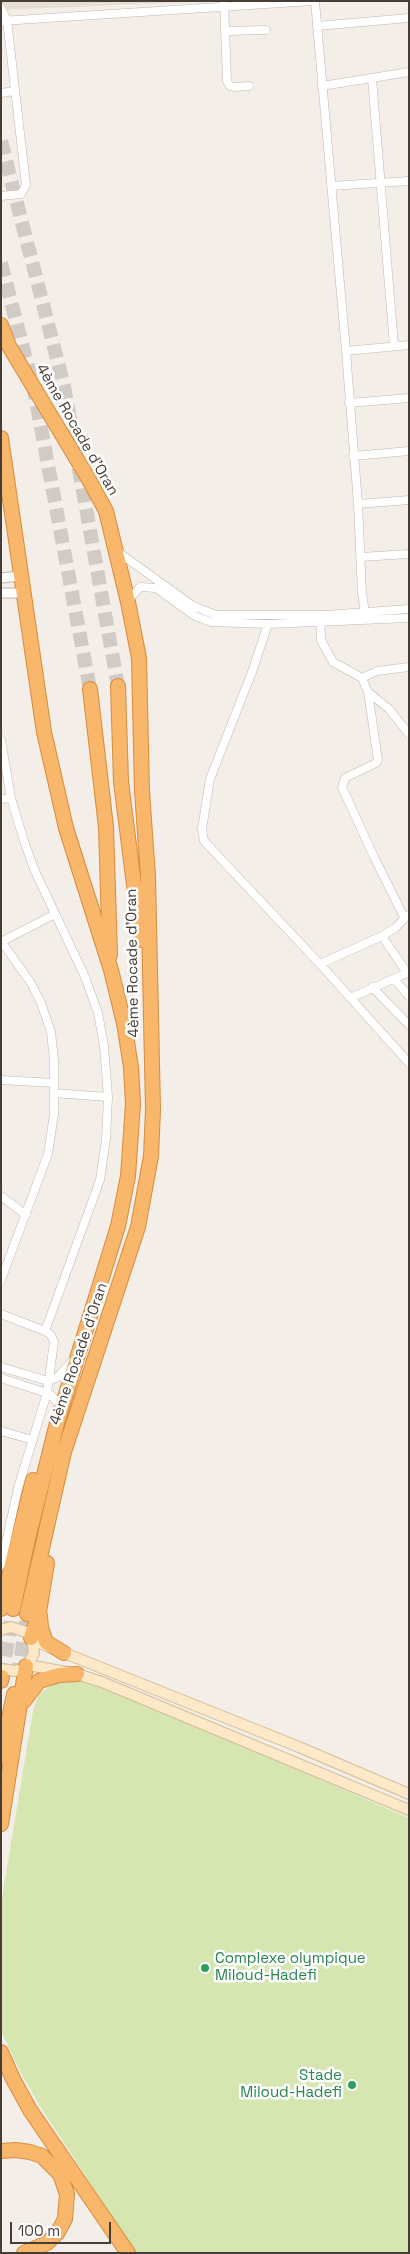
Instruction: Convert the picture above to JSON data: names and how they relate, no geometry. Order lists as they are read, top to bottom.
{
  "streets": {
    "highway": ["4ème Rocade d'Oran"]
  },
  "places": ["Complexe olympique Miloud-Hadefi", "Stade Miloud-Hadefi"],
  "scale_bar": "100 m"
}
